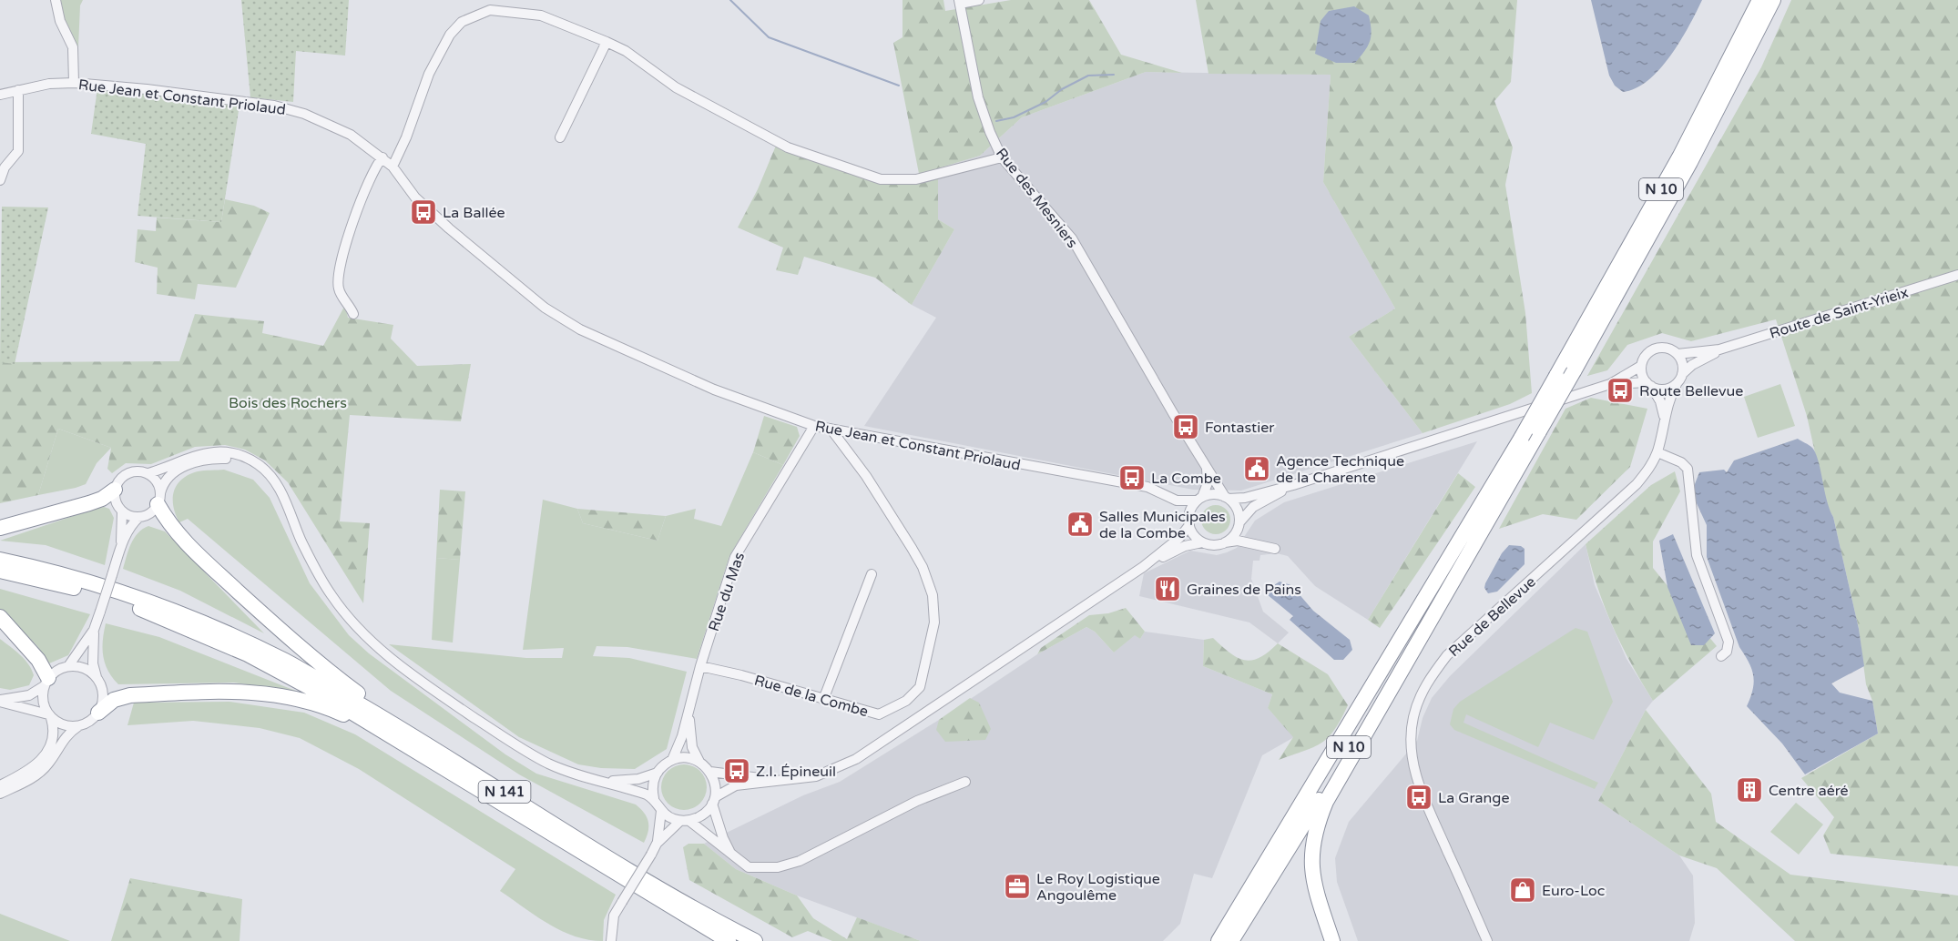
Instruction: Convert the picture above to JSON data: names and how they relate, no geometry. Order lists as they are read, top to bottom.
{
  "streets": {
    "highway": ["N 10", "N 141"],
    "street": [
      "Rue Jean et Constant Priolaud",
      "Rue des Mesniers",
      "Route de Saint-Yrieix",
      "Rue du Mas",
      "Rue de Bellevue",
      "Rue de la Combe"
    ]
  },
  "crossings": [
    ["Rue Jean et Constant Priolaud", "Rue des Mesniers"],
    ["Rue Jean et Constant Priolaud", "Rue du Mas"],
    ["Rue Jean et Constant Priolaud", "Rue de la Combe"],
    ["Route de Saint-Yrieix", "Rue de Bellevue"],
    ["Rue du Mas", "Rue de la Combe"]
  ],
  "parks": ["Bois des Rochers"],
  "places": {
    "bus stop": [
      "La Ballée",
      "Route Bellevue",
      "Fontastier",
      "La Combe",
      "Z.I. Épineuil",
      "La Grange"
    ],
    "public building": ["Agence Technique de la Charente", "Salles Municipales de la Combe"],
    "restaurant": ["Graines de Pains"],
    "building": ["Centre aéré"],
    "office": ["Le Roy Logistique Angoulême"],
    "shop": ["Euro-Loc"]
  }
}
